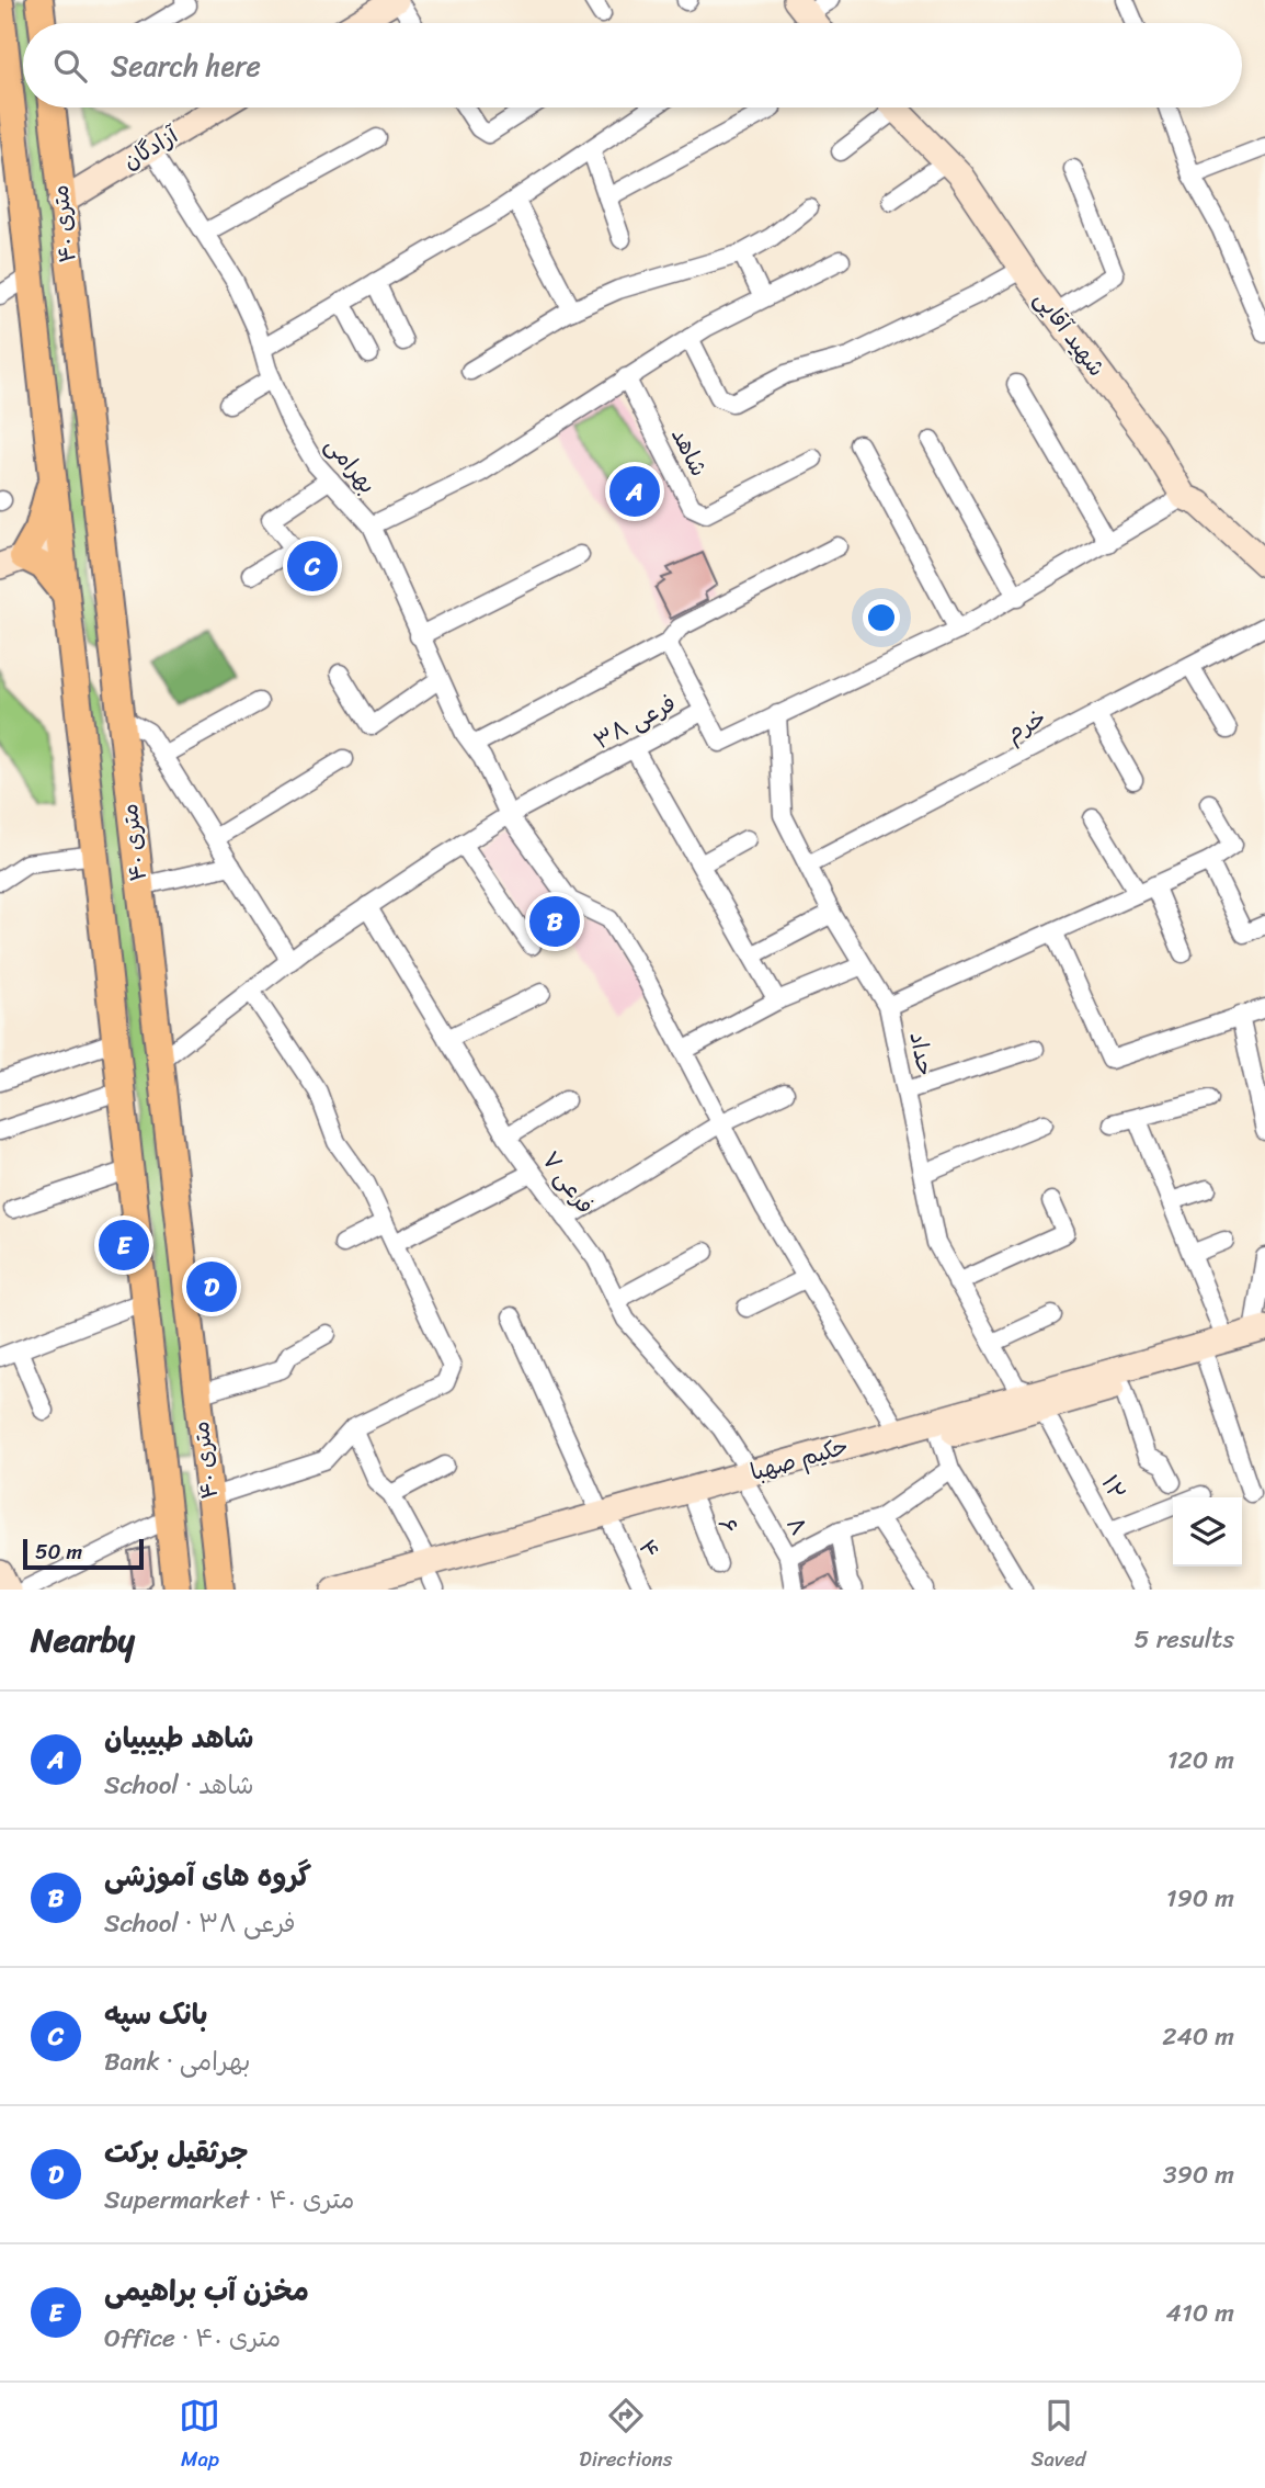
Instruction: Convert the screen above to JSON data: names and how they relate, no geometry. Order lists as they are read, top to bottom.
{
  "streets": {
    "main road": ["۴۰ متری"],
    "street": [
      "آزادگان",
      "شهید آقایی",
      "شاهد",
      "بهرامی",
      "فرعی ۳۸",
      "خرم",
      "حداد",
      "فرعی ۷",
      "حکیم صهبا",
      "۱۲",
      "۶",
      "۸",
      "۴"
    ]
  },
  "crossings": [
    ["آزادگان", "۴۰ متری"],
    ["آزادگان", "بهرامی"],
    ["۴۰ متری", "فرعی ۳۸"],
    ["شهید آقایی", "فرعی ۳۸"],
    ["بهرامی", "فرعی ۳۸"],
    ["بهرامی", "حکیم صهبا"],
    ["فرعی ۳۸", "حداد"],
    ["فرعی ۳۸", "فرعی ۷"],
    ["خرم", "حداد"],
    ["حداد", "حکیم صهبا"],
    ["حداد", "۱۲"],
    ["فرعی ۷", "حکیم صهبا"],
    ["فرعی ۷", "۸"],
    ["حکیم صهبا", "۱۲"],
    ["حکیم صهبا", "۶"],
    ["حکیم صهبا", "۸"],
    ["حکیم صهبا", "۴"]
  ],
  "scale_bar": "50 m",
  "page": {
    "search": "Search here",
    "pins": [
      "A",
      "C",
      "B",
      "E",
      "D"
    ],
    "scale": "50 m",
    "heading": ["Nearby", "5 results"],
    "list": [
      {
        "mark": "A",
        "name": "شاهد طبیبیان",
        "note": "School · شاهد",
        "value": "120 m"
      },
      {
        "mark": "B",
        "name": "گروه های آموزشی",
        "note": "School · فرعی ۳۸",
        "value": "190 m"
      },
      {
        "mark": "C",
        "name": "بانک سپه",
        "note": "Bank · بهرامی",
        "value": "240 m"
      },
      {
        "mark": "D",
        "name": "جرثقیل برکت",
        "note": "Supermarket · ۴۰ متری",
        "value": "390 m"
      },
      {
        "mark": "E",
        "name": "مخزن آب براهیمی",
        "note": "Office · ۴۰ متری",
        "value": "410 m"
      }
    ],
    "nav": ["Map", "Directions", "Saved"]
  }
}
